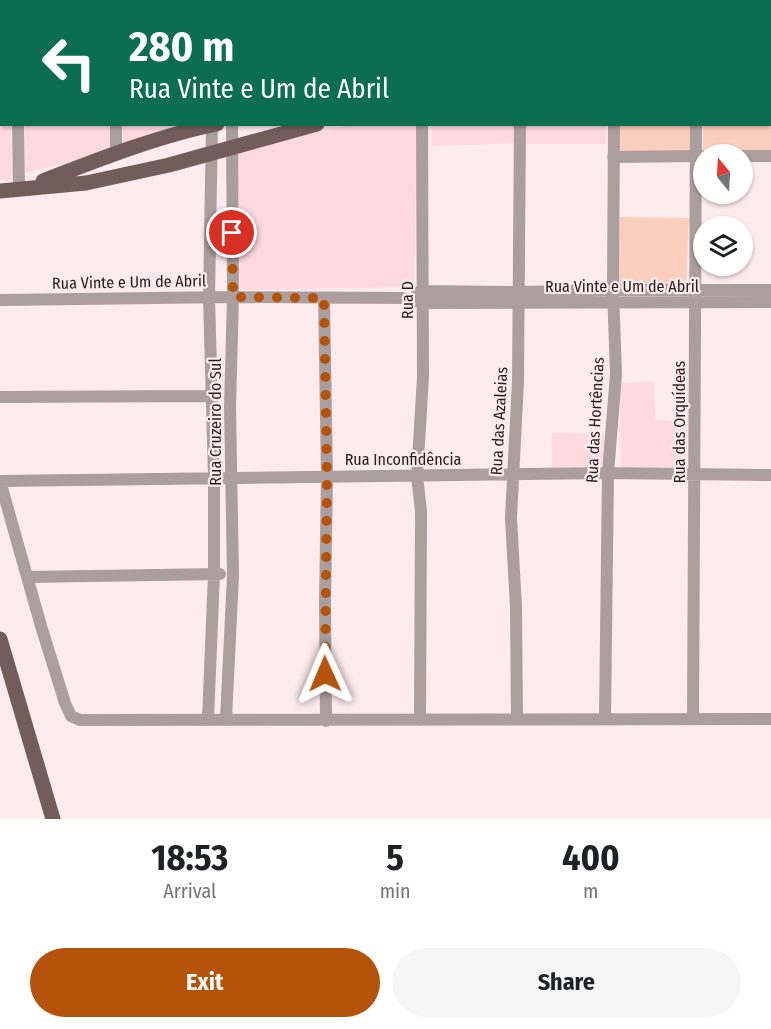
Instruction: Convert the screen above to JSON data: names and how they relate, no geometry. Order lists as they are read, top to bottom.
{
  "streets": {
    "street": [
      "Rua Vinte e Um de Abril",
      "Rua D",
      "Rua das Hortências",
      "Rua das Azaleias",
      "Rua Cruzeiro do Sul",
      "Rua das Orquídeas",
      "Rua Inconfidência"
    ]
  },
  "crossings": [
    ["Rua Vinte e Um de Abril", "Rua D"],
    ["Rua Vinte e Um de Abril", "Rua das Hortências"],
    ["Rua Vinte e Um de Abril", "Rua das Azaleias"],
    ["Rua Vinte e Um de Abril", "Rua Cruzeiro do Sul"],
    ["Rua Vinte e Um de Abril", "Rua das Orquídeas"],
    ["Rua D", "Rua Inconfidência"],
    ["Rua das Hortências", "Rua Inconfidência"],
    ["Rua das Azaleias", "Rua Inconfidência"],
    ["Rua Cruzeiro do Sul", "Rua Inconfidência"],
    ["Rua das Orquídeas", "Rua Inconfidência"]
  ],
  "north": "top",
  "page": {
    "turn": ["280 m", "Rua Vinte e Um de Abril"],
    "eta": [
      "18:53",
      "Arrival",
      "5",
      "min",
      "400",
      "m"
    ],
    "buttons": ["Exit", "Share"]
  }
}
